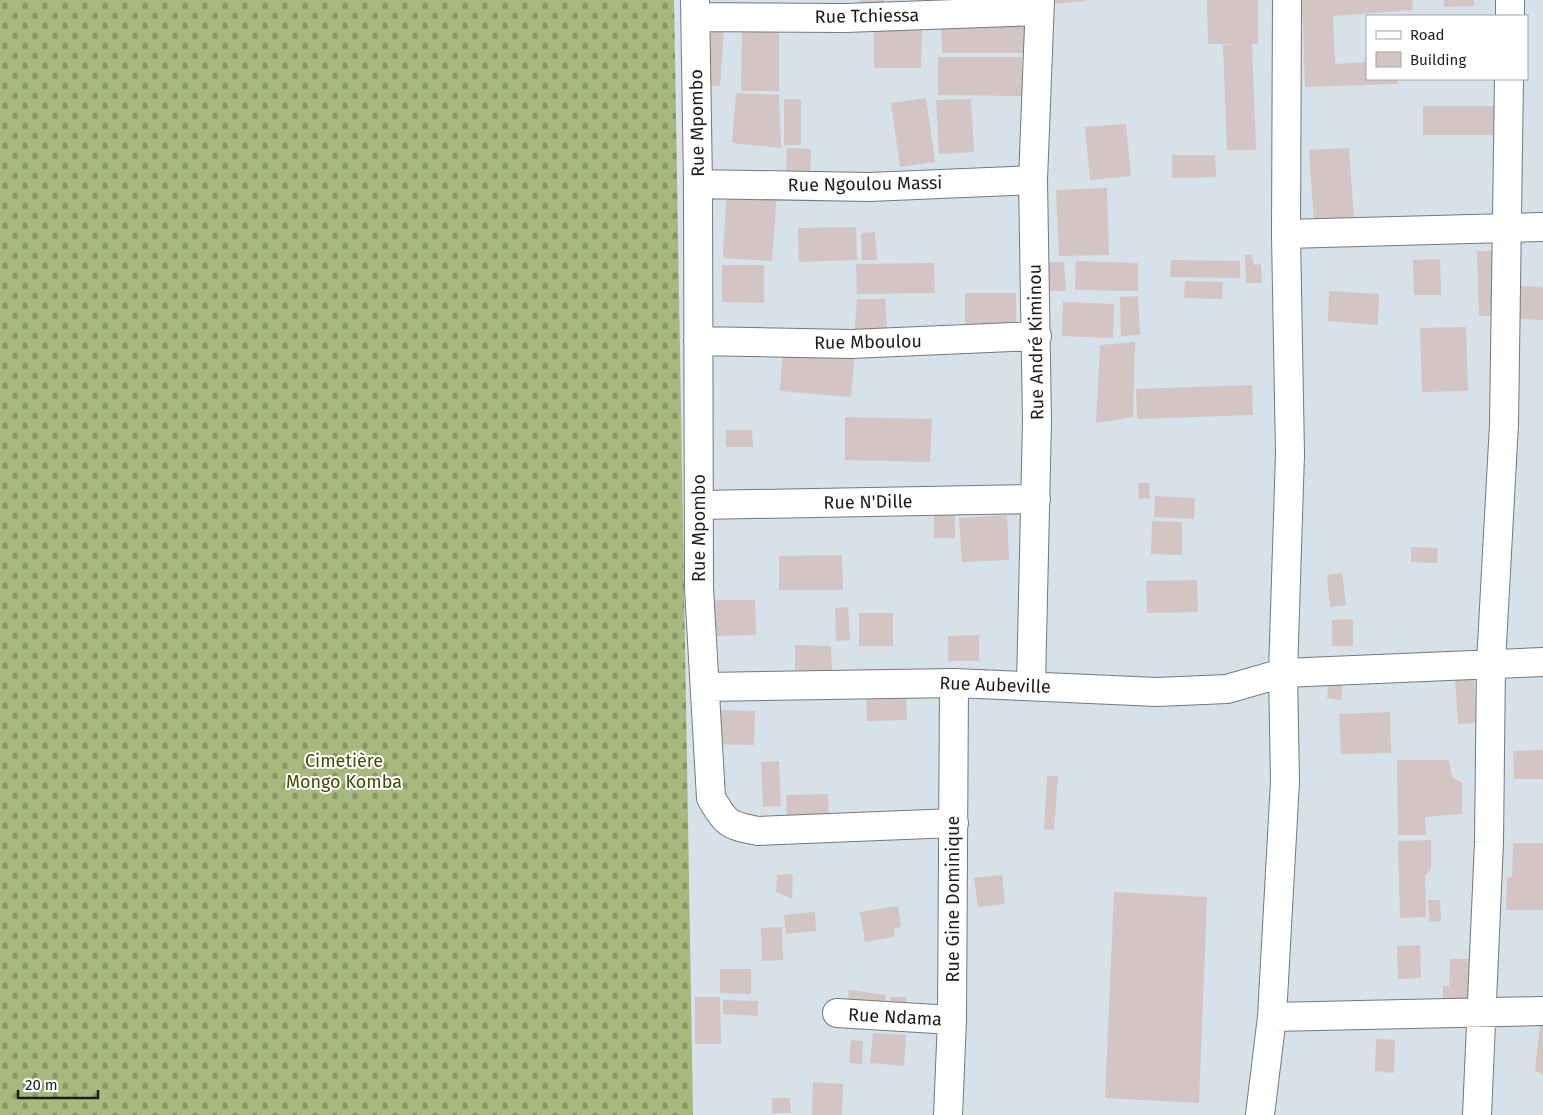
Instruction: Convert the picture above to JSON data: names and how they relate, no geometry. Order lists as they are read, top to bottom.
{
  "streets": {
    "street": [
      "Rue Tchiessa",
      "Rue Mpombo",
      "Rue Ngoulou Massi",
      "Rue Mboulou",
      "Rue André Kiminou",
      "Rue N'Dille",
      "Rue Aubeville",
      "Rue Gine Dominique",
      "Rue Ndama"
    ]
  },
  "crossings": [
    ["Rue Tchiessa", "Rue Mpombo"],
    ["Rue Tchiessa", "Rue André Kiminou"],
    ["Rue Mpombo", "Rue Ngoulou Massi"],
    ["Rue Mpombo", "Rue Mboulou"],
    ["Rue Mpombo", "Rue N'Dille"],
    ["Rue Mpombo", "Rue Aubeville"],
    ["Rue Mpombo", "Rue Gine Dominique"],
    ["Rue Ngoulou Massi", "Rue André Kiminou"],
    ["Rue Mboulou", "Rue André Kiminou"],
    ["Rue André Kiminou", "Rue N'Dille"],
    ["Rue André Kiminou", "Rue Aubeville"],
    ["Rue Aubeville", "Rue Gine Dominique"],
    ["Rue Gine Dominique", "Rue Ndama"]
  ],
  "parks": ["Cimetière Mongo Komba"],
  "legend": ["Road", "Building"],
  "scale_bar": "20 m"
}
